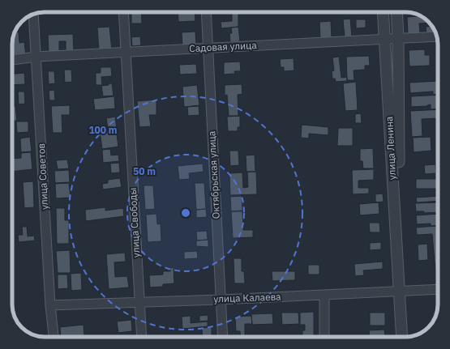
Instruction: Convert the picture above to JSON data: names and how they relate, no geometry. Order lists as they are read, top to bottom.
{
  "streets": {
    "street": [
      "Садовая улица",
      "улица Ленина",
      "Октябрьская улица",
      "улица Советов",
      "улица Свободы",
      "улица Калаева"
    ]
  },
  "crossings": [
    ["Садовая улица", "улица Ленина"],
    ["Садовая улица", "Октябрьская улица"],
    ["Садовая улица", "улица Советов"],
    ["Садовая улица", "улица Свободы"],
    ["улица Ленина", "улица Калаева"],
    ["Октябрьская улица", "улица Калаева"],
    ["улица Советов", "улица Калаева"],
    ["улица Свободы", "улица Калаева"]
  ],
  "rings": ["100 m", "50 m"]
}
